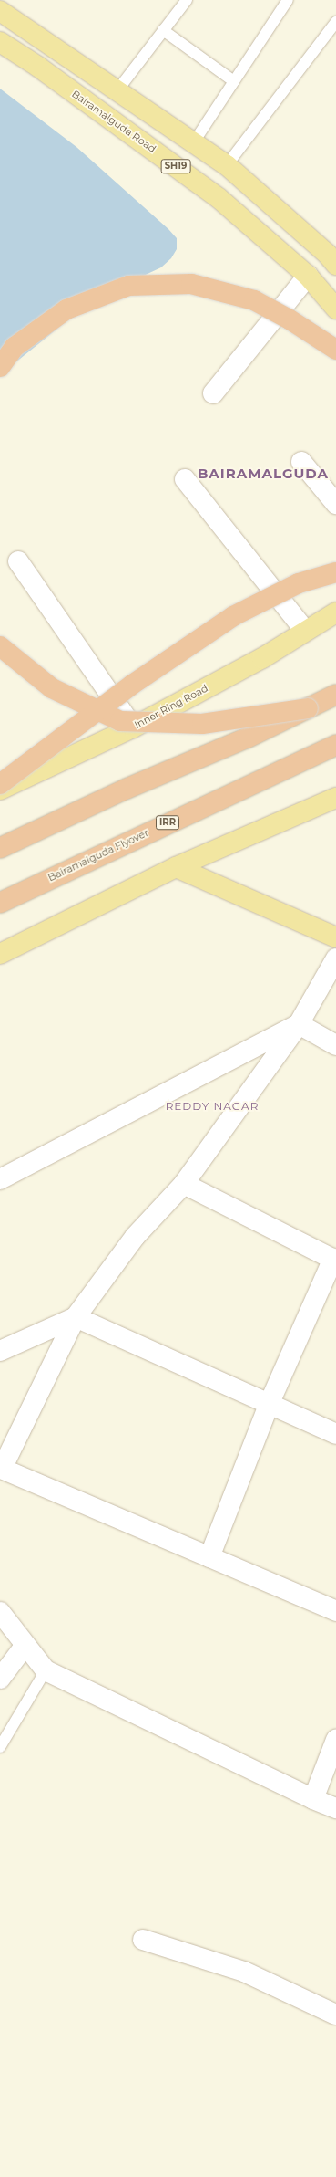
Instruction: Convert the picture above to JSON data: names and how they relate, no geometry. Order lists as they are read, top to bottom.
{
  "streets": {
    "highway": ["IRR", "Bairamalguda Flyover"],
    "main road": ["Bairamalguda Road", "SH19", "Inner Ring Road"]
  },
  "districts": ["BAIRAMALGUDA", "REDDY NAGAR"]
}
